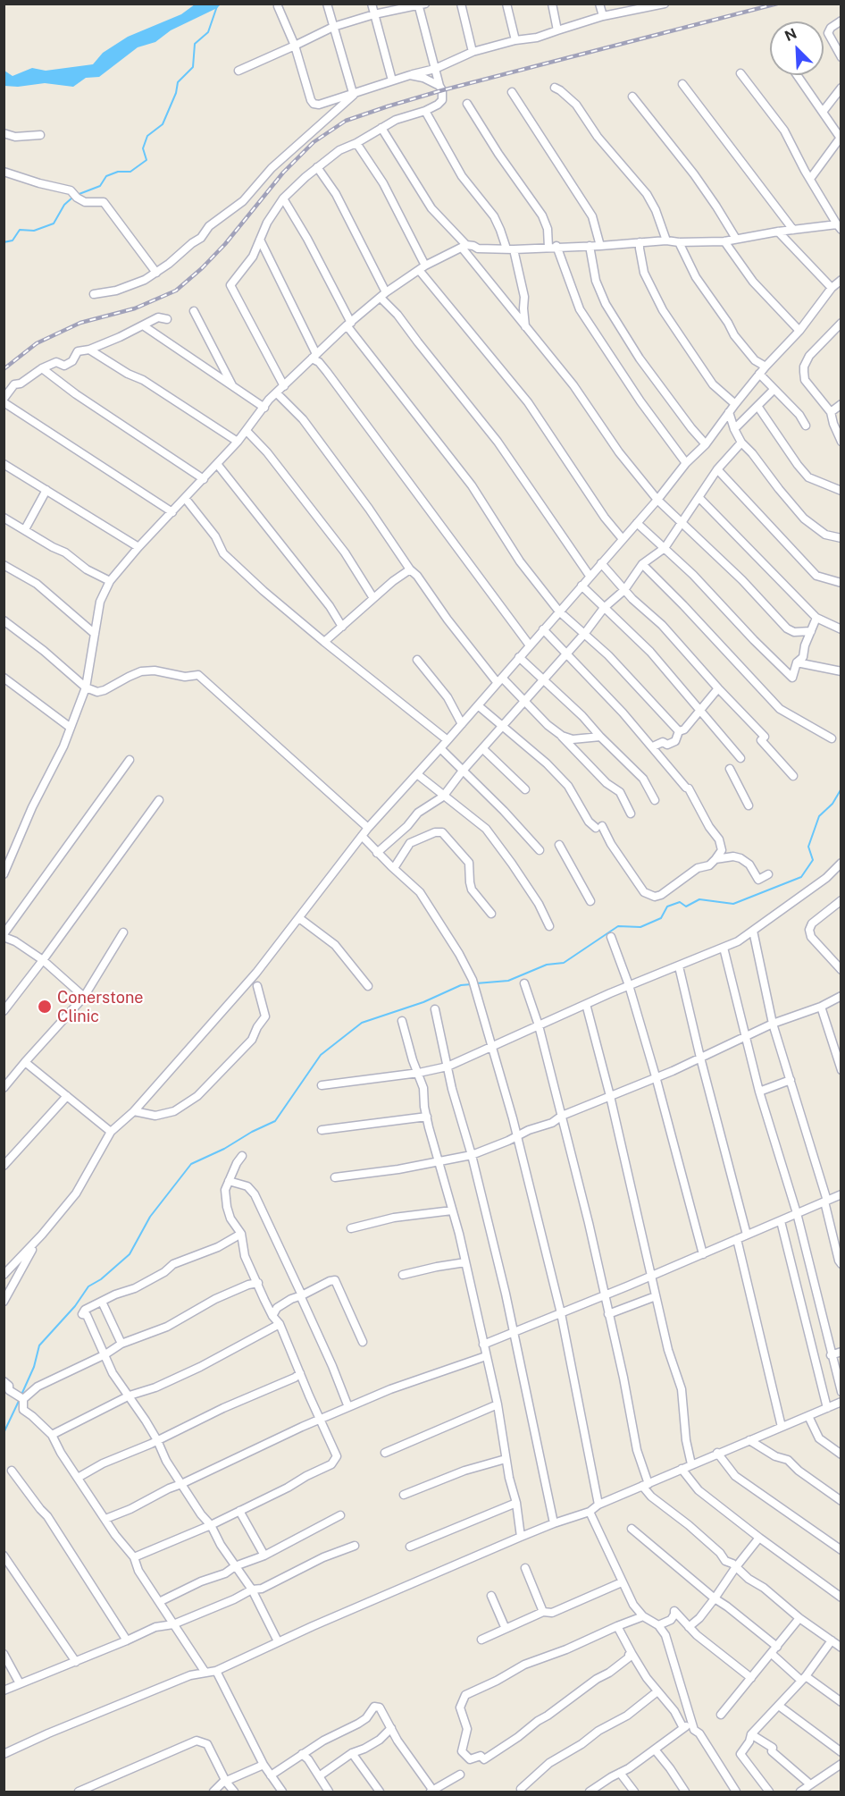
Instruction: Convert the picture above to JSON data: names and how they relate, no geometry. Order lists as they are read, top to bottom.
{
  "places": ["Conerstone Clinic"],
  "north": "top left"
}
